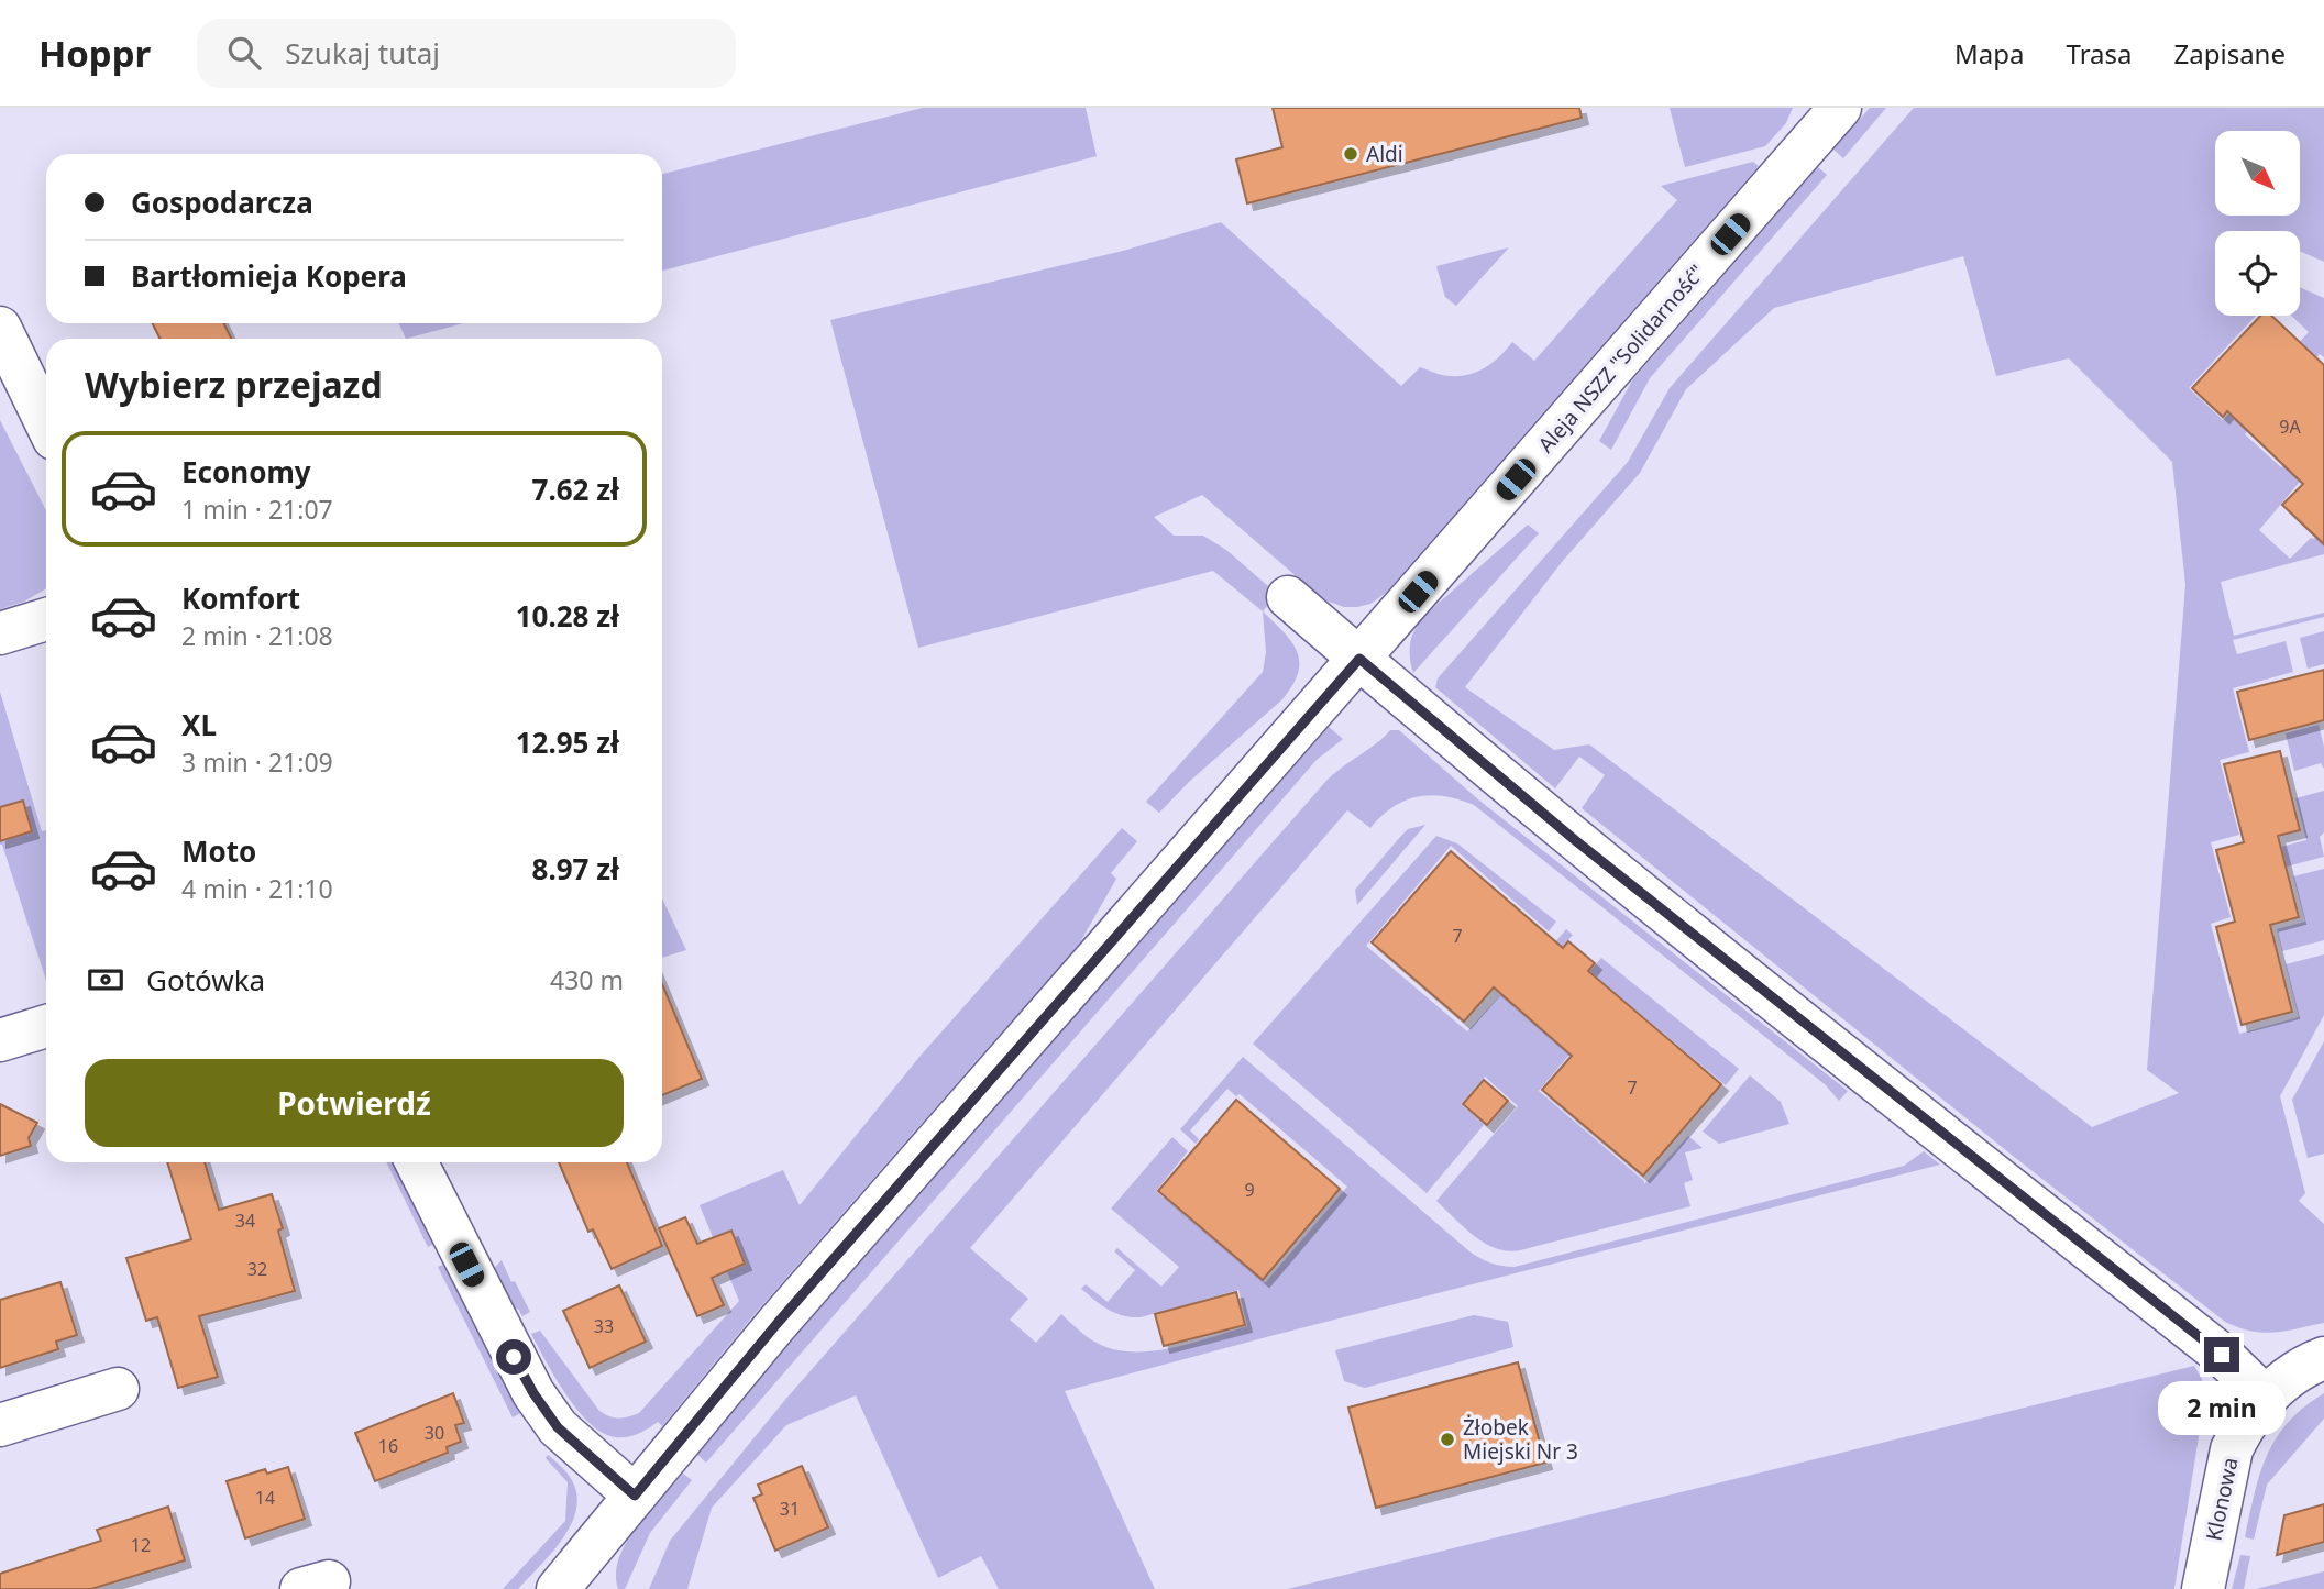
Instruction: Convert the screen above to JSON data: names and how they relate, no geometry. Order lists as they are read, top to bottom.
{
  "streets": {
    "street": ["Aleja NSZZ \"Solidarność\"", "Klonowa"]
  },
  "places": ["Aldi", "Żłobek Miejski Nr 3"],
  "house_numbers": [
    "9A",
    "7",
    "7",
    "9",
    "34",
    "32",
    "33",
    "30",
    "16",
    "14",
    "31",
    "12"
  ],
  "north": "bottom right",
  "page": {
    "header": "Hoppr",
    "search": "Szukaj tutaj",
    "nav": ["Mapa", "Trasa", "Zapisane"],
    "banner": ["Gospodarcza", "Bartłomieja Kopera"],
    "heading": "Wybierz przejazd",
    "list": [
      {
        "name": "Economy",
        "note": "1 min · 21:07",
        "value": "7.62 zł"
      },
      {
        "name": "Komfort",
        "note": "2 min · 21:08",
        "value": "10.28 zł"
      },
      {
        "name": "XL",
        "note": "3 min · 21:09",
        "value": "12.95 zł"
      },
      {
        "name": "Moto",
        "note": "4 min · 21:10",
        "value": "8.97 zł"
      }
    ],
    "pay": ["Gotówka", "430 m"],
    "buttons": "Potwierdź",
    "bubble": "2 min"
  }
}
